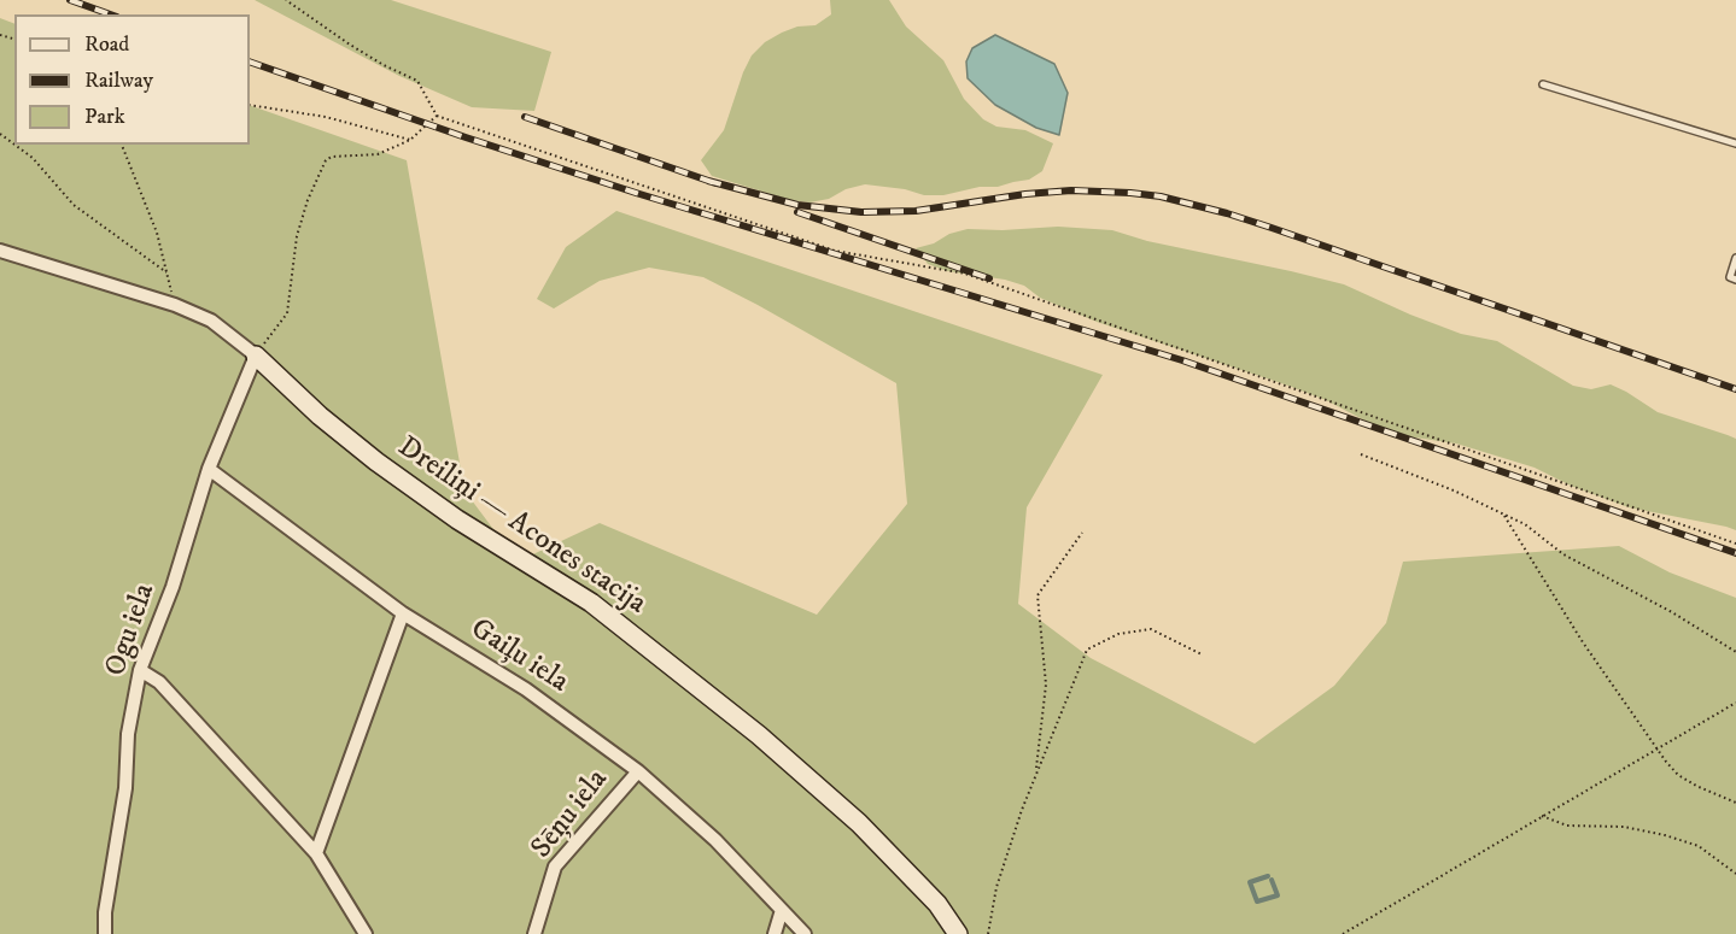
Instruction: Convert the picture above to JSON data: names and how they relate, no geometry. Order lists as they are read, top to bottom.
{
  "streets": {
    "street": [
      "Dreiliņi — Acones stacija",
      "Ogu iela",
      "Gaiļu iela",
      "Sēņu iela"
    ]
  },
  "crossings": [
    ["Dreiliņi — Acones stacija", "Ogu iela"],
    ["Ogu iela", "Gaiļu iela"],
    ["Gaiļu iela", "Sēņu iela"]
  ],
  "legend": ["Road", "Railway", "Park"]
}
